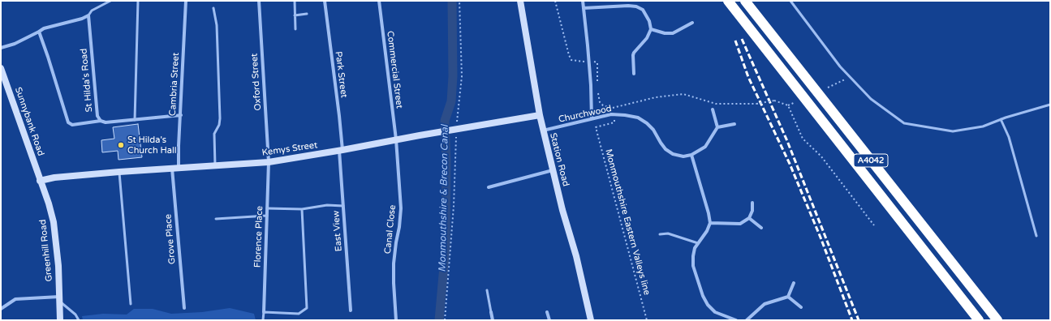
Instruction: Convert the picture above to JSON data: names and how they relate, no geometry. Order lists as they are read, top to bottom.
{
  "streets": {
    "highway": ["A4042"],
    "street": [
      "Commercial Street",
      "Park Street",
      "St Hilda's Road",
      "Oxford Street",
      "Cambria Street",
      "Churchwood",
      "Sunnybank Road",
      "Kemys Street",
      "Station Road",
      "Canal Close",
      "East View",
      "Florence Place",
      "Grove Place",
      "Greenhill Road"
    ],
    "path": ["Monmouthshire Eastern Valleys line"]
  },
  "crossings": [
    ["Commercial Street", "Kemys Street"],
    ["Commercial Street", "Canal Close"],
    ["Park Street", "Kemys Street"],
    ["Park Street", "East View"],
    ["St Hilda's Road", "Cambria Street"],
    ["Oxford Street", "Kemys Street"],
    ["Oxford Street", "Florence Place"],
    ["Cambria Street", "Kemys Street"],
    ["Cambria Street", "Grove Place"],
    ["Churchwood", "Station Road"],
    ["Sunnybank Road", "Kemys Street"],
    ["Sunnybank Road", "Greenhill Road"],
    ["Kemys Street", "Station Road"],
    ["Kemys Street", "Canal Close"],
    ["Kemys Street", "East View"],
    ["Kemys Street", "Florence Place"],
    ["Kemys Street", "Grove Place"],
    ["Kemys Street", "Greenhill Road"]
  ],
  "water": ["Monmouthshire & Brecon Canal"],
  "places": ["St Hilda's Church Hall"]
}
